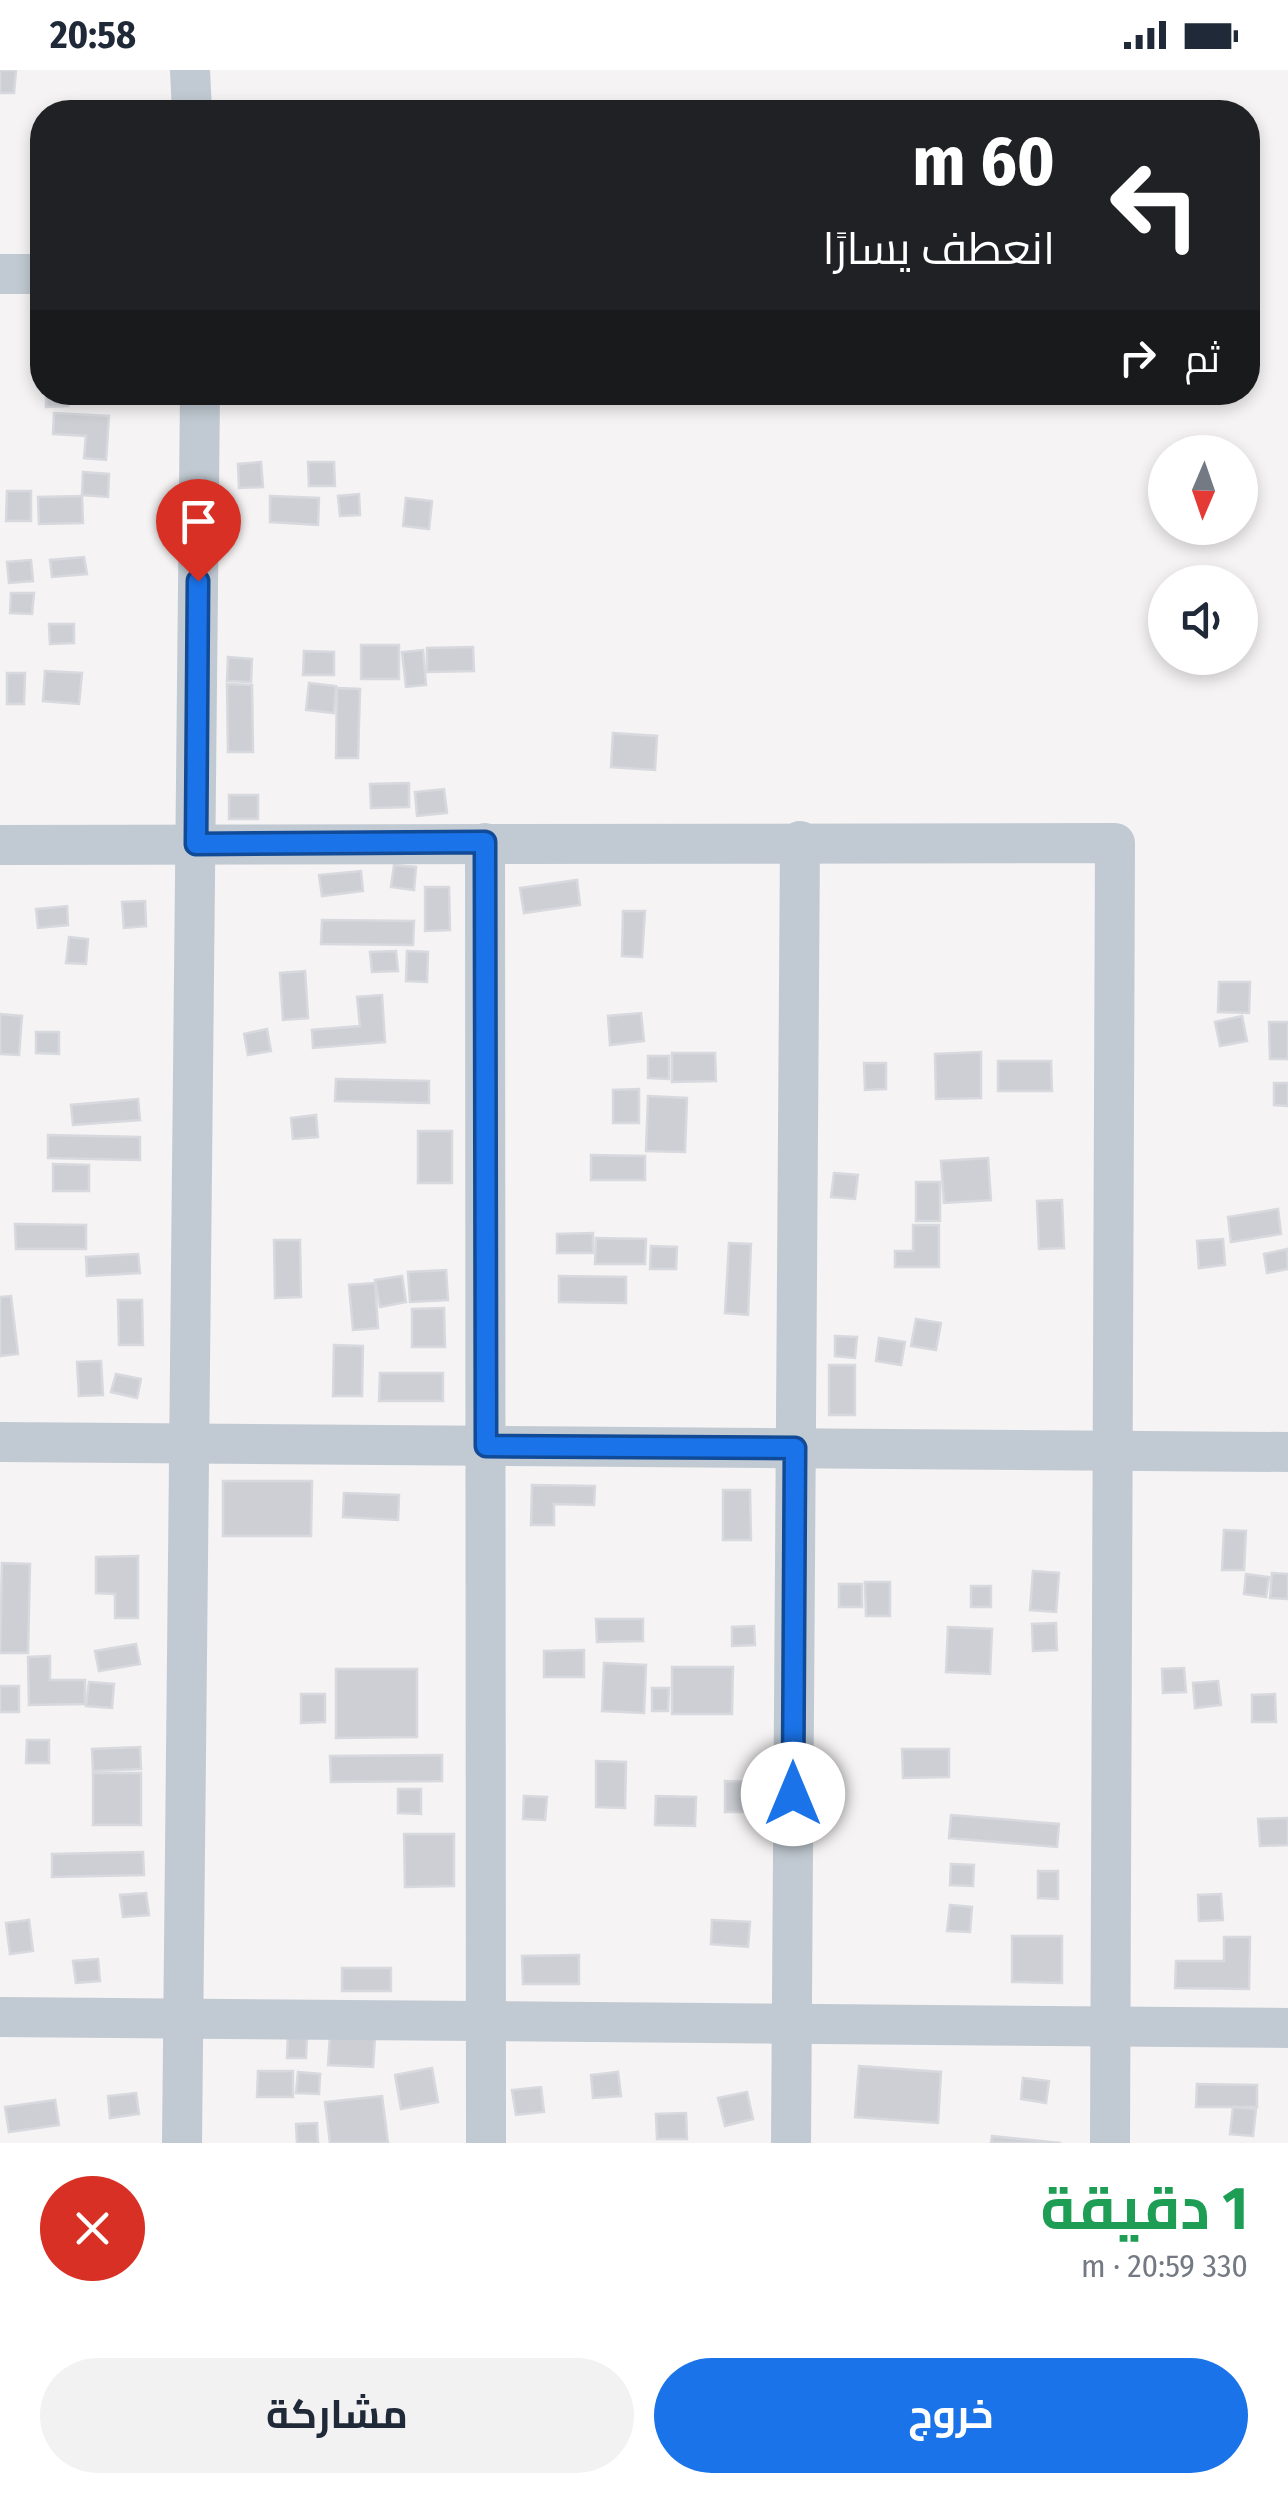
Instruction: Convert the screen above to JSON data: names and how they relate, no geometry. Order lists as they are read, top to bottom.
{
  "north": "bottom",
  "page": {
    "status": "20:58",
    "turn": ["60 m", "انعطف يسارًا"],
    "then": "ثم",
    "heading": ["1 دقيقة", "330 m · 20:59"],
    "buttons": ["خروج", "مشاركة"]
  }
}
